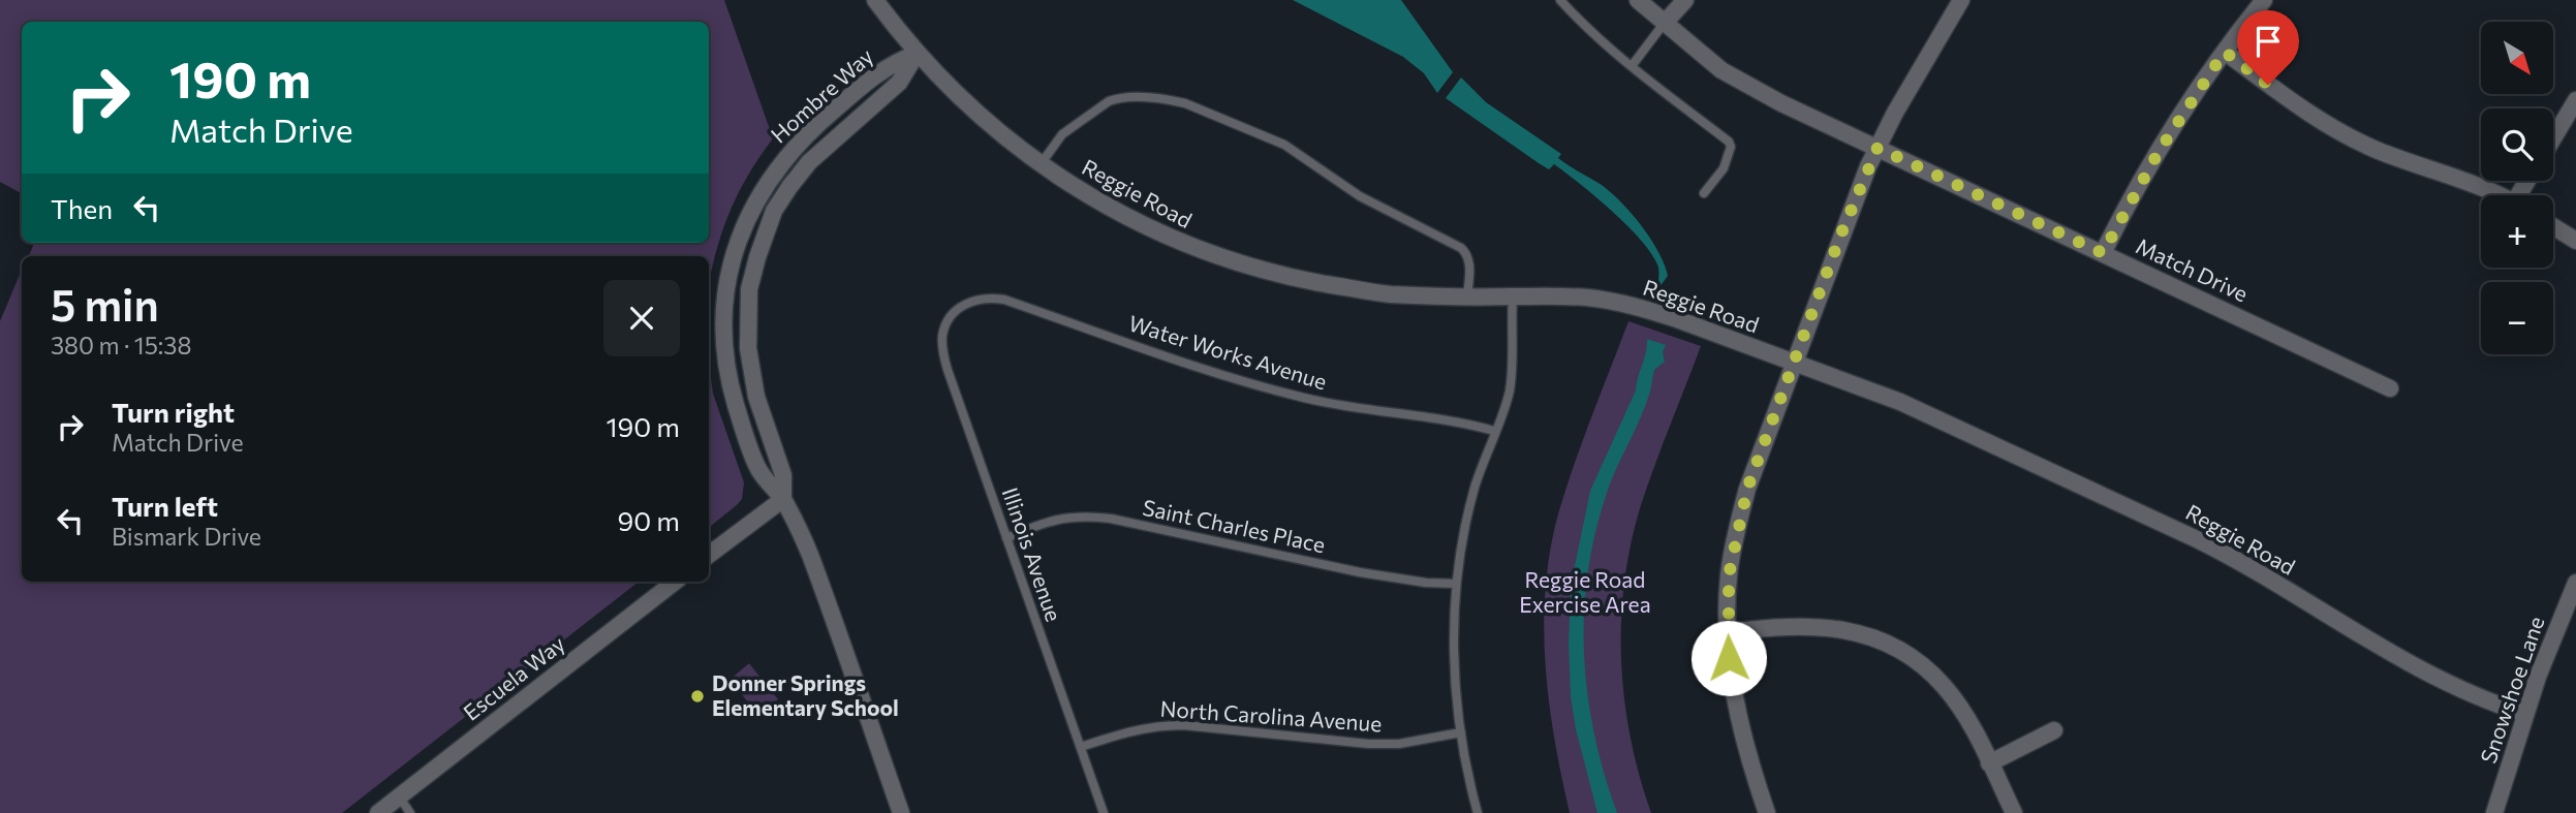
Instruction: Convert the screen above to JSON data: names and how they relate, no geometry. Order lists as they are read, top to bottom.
{
  "streets": {
    "street": [
      "Hombre Way",
      "Reggie Road",
      "Match Drive",
      "Escuela Way",
      "Snowshoe Lane"
    ],
    "lane": [
      "Water Works Avenue",
      "Saint Charles Place",
      "Illinois Avenue",
      "North Carolina Avenue"
    ]
  },
  "crossings": [
    ["Hombre Way", "Reggie Road"],
    ["Reggie Road", "Snowshoe Lane"],
    ["Water Works Avenue", "Illinois Avenue"],
    ["Saint Charles Place", "Illinois Avenue"],
    ["Illinois Avenue", "North Carolina Avenue"]
  ],
  "parks": ["Reggie Road Exercise Area"],
  "places": ["Donner Springs Elementary School"],
  "north": "bottom right",
  "page": {
    "map_buttons": ["+", "−"],
    "turn": ["190 m", "Match Drive"],
    "then": "Then",
    "heading": ["5 min", "380 m · 15:38"],
    "list": [
      {
        "name": "Turn right",
        "note": "Match Drive",
        "value": "190 m"
      },
      {
        "name": "Turn left",
        "note": "Bismark Drive",
        "value": "90 m"
      }
    ]
  }
}
